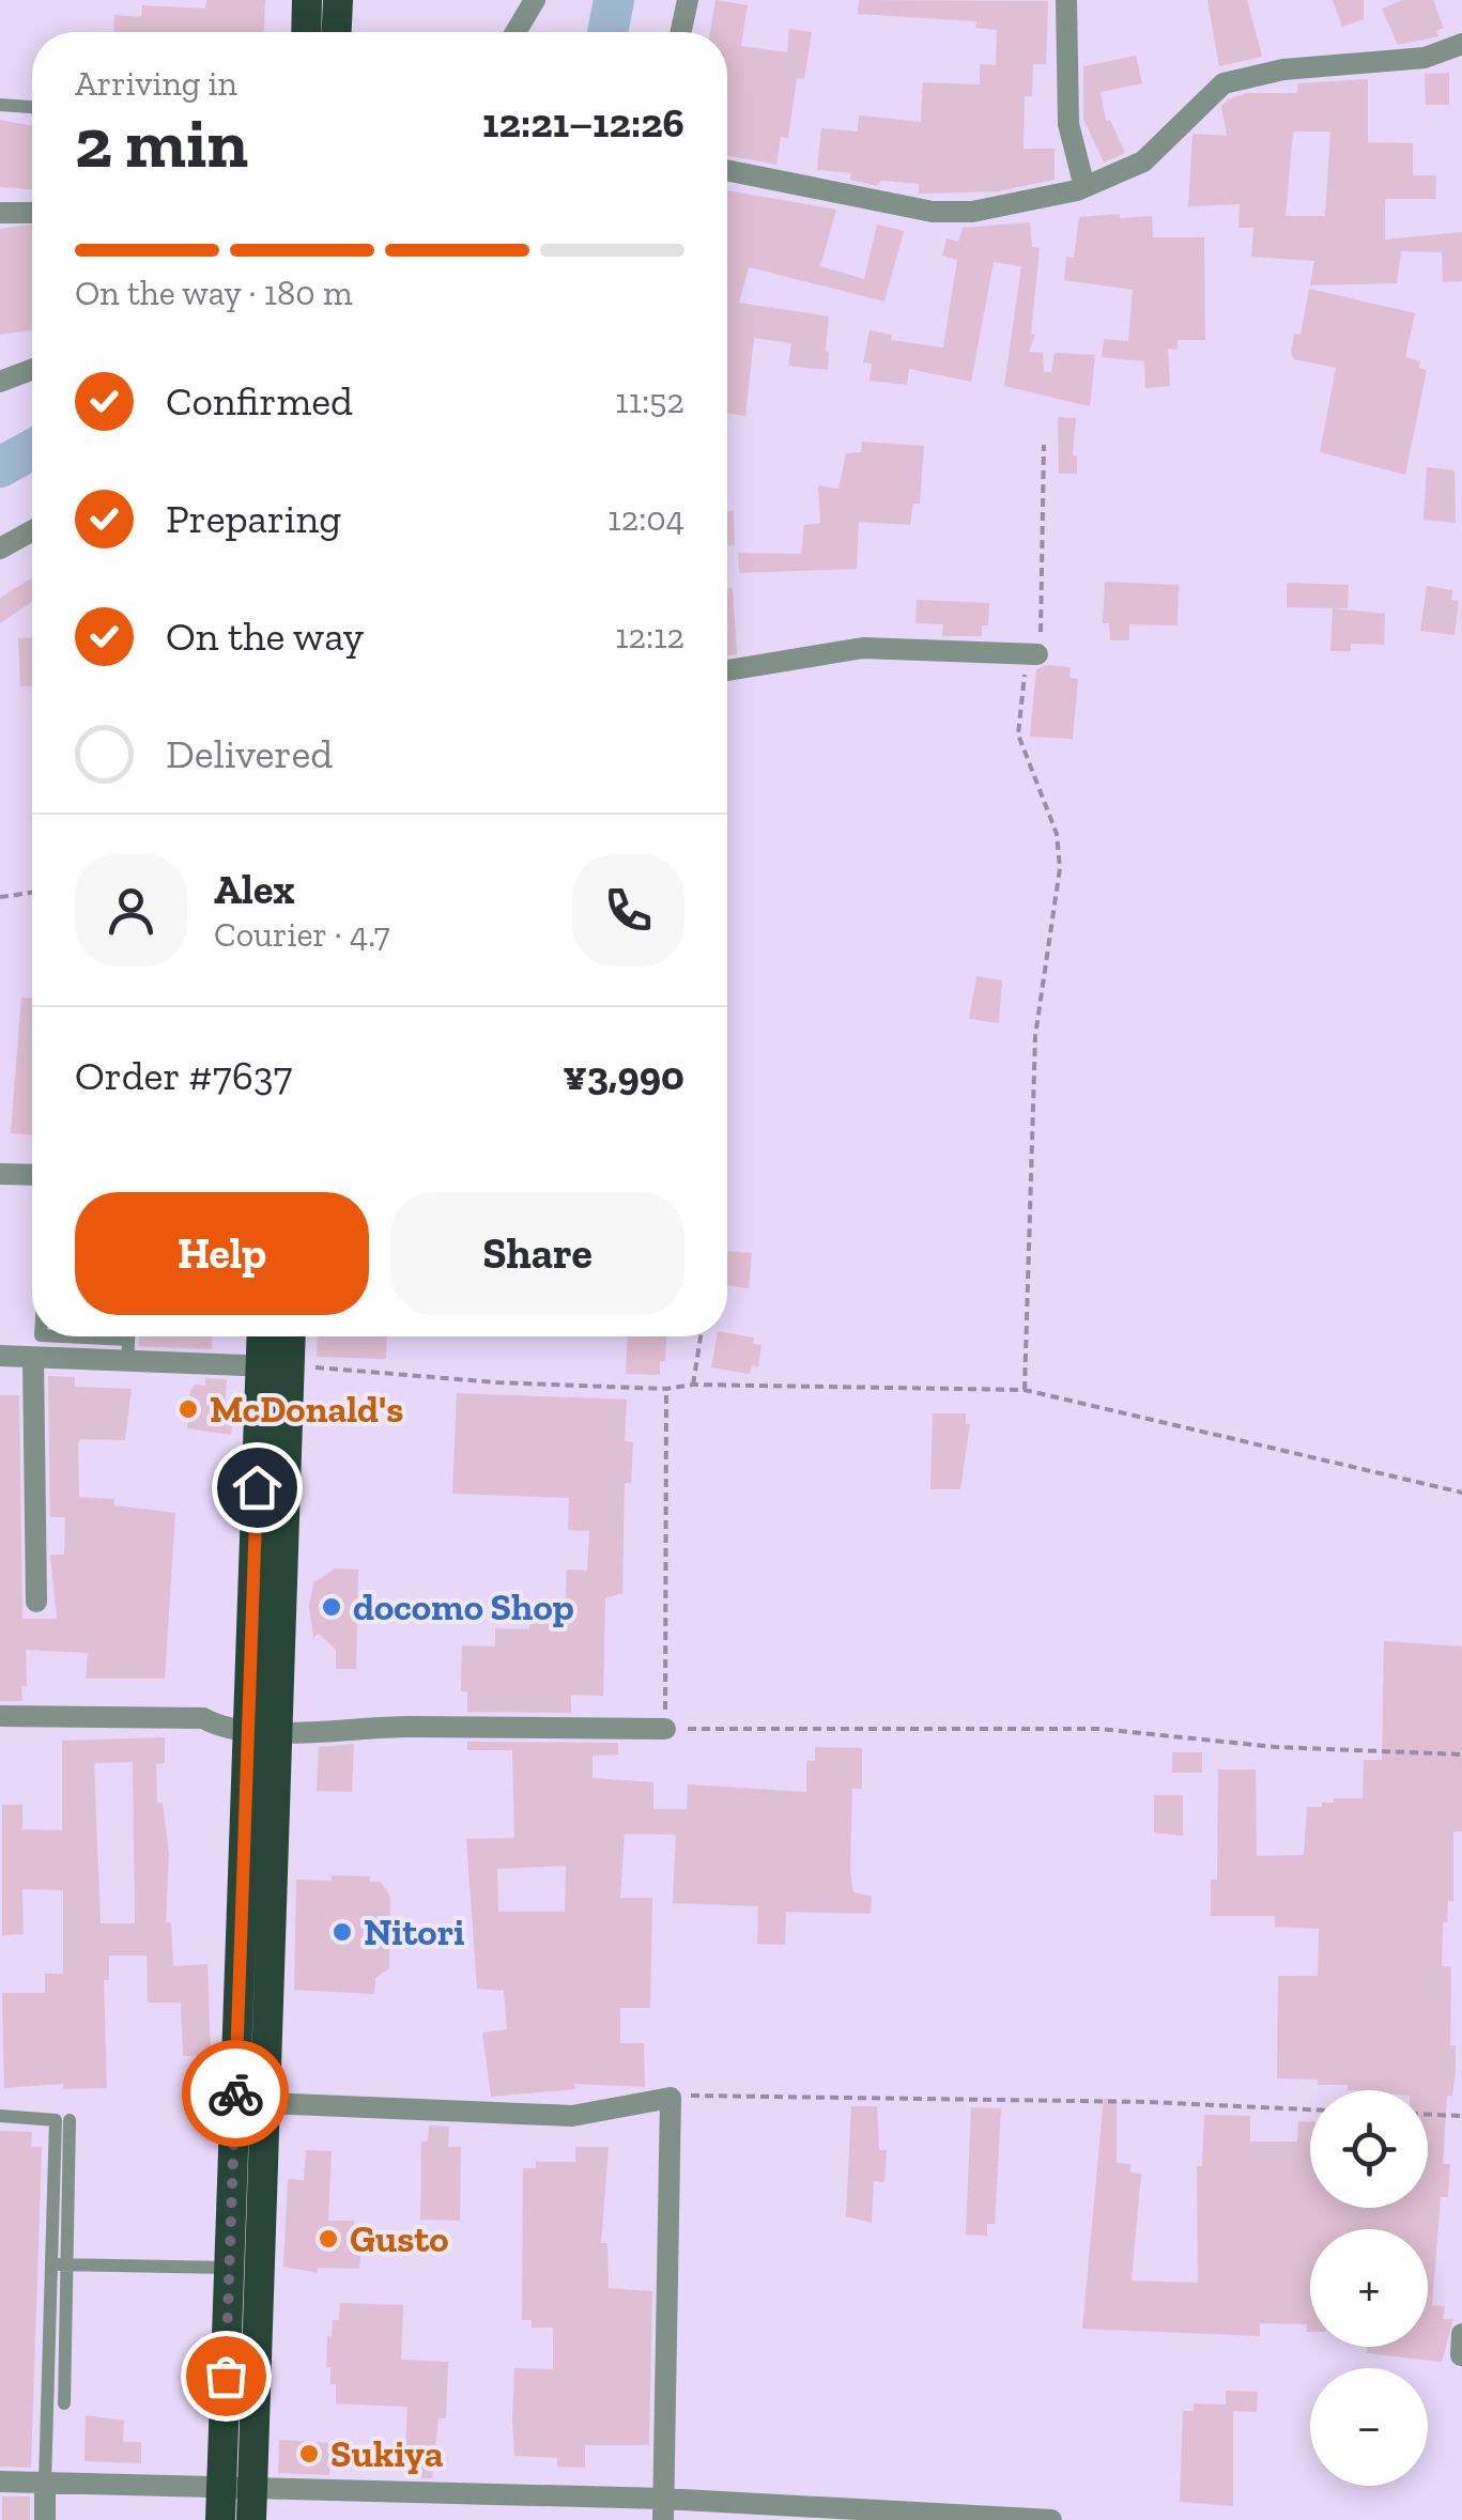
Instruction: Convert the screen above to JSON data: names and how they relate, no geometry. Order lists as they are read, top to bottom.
{
  "places": [
    "McDonald's",
    "docomo Shop",
    "Nitori",
    "Gusto",
    "Sukiya"
  ],
  "page": {
    "heading": ["2 min", "Arriving in", "12:21–12:26"],
    "panel": [
      "Alex",
      "Courier · 4.7",
      "Order #7637",
      "¥3,990"
    ],
    "bar": "On the way · 180 m",
    "list": [
      ["Confirmed", "11:52"],
      ["Preparing", "12:04"],
      ["On the way", "12:12"],
      "Delivered"
    ],
    "buttons": ["Help", "Share"],
    "map_buttons": ["+", "−"]
  }
}
